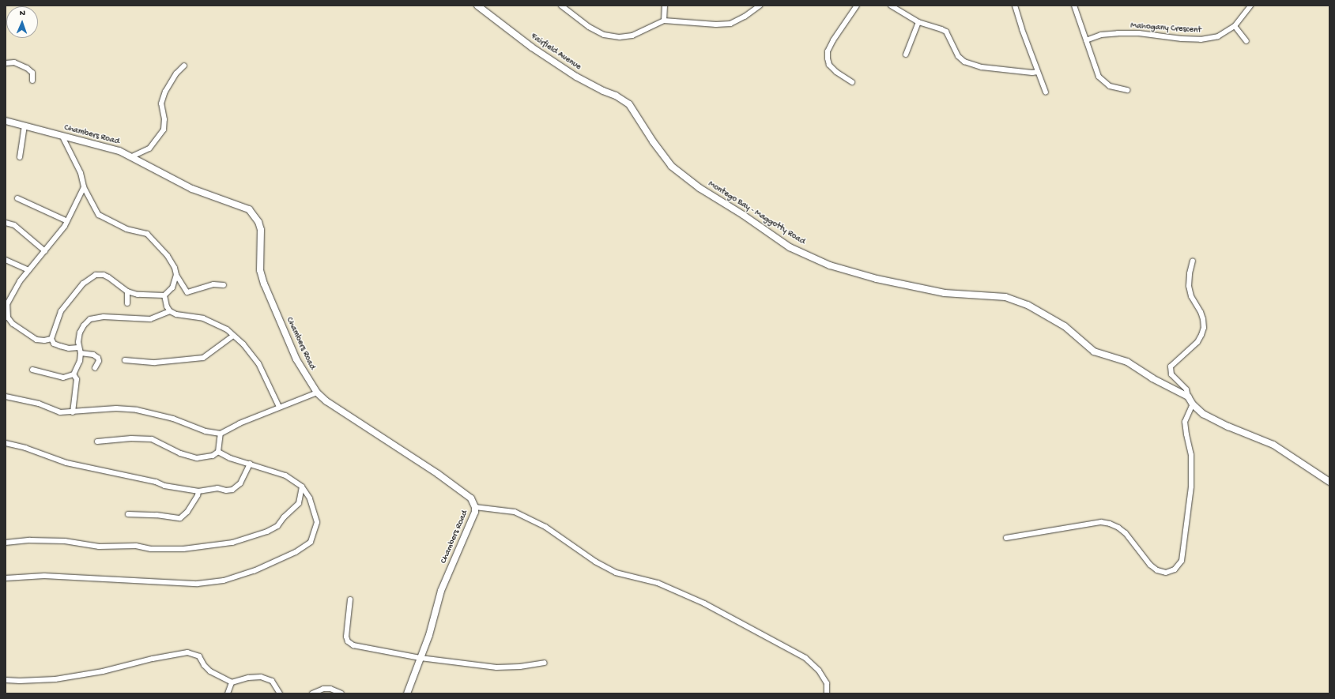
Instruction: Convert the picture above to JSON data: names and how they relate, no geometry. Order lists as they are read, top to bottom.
{
  "streets": {
    "street": [
      "Mahogany Crescent",
      "Fairfield Avenue",
      "Chambers Road",
      "Montego Bay - Maggotty Road"
    ]
  },
  "crossings": [
    ["Fairfield Avenue", "Montego Bay - Maggotty Road"]
  ],
  "north": "top"
}
